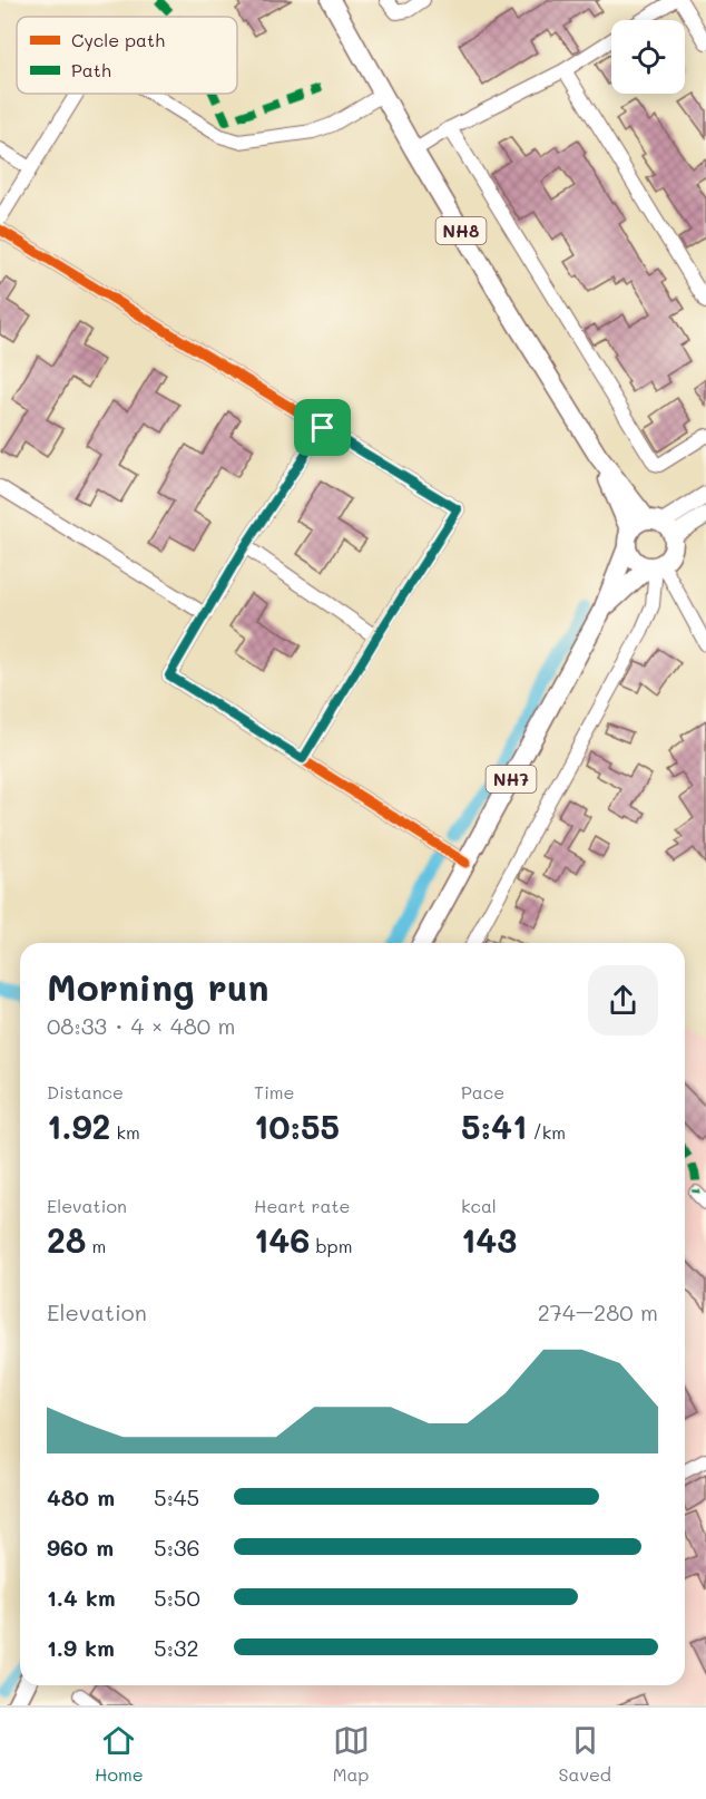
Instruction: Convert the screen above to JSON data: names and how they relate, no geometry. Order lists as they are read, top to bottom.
{
  "streets": {
    "highway": ["NH8", "NH7"]
  },
  "crossings": [
    ["NH8", "NH7"]
  ],
  "legend": ["Cycle path", "Path"],
  "page": {
    "heading": ["Morning run", "08:33 · 4 × 480 m"],
    "stats": [
      ["Distance", "1.92 km"],
      ["Time", "10:55"],
      ["Pace", "5:41 /km"],
      ["Elevation", "28 m"],
      ["Heart rate", "146 bpm"],
      ["kcal", "143"]
    ],
    "chart": ["Elevation", "274–280 m"],
    "list": [
      {
        "name": "480 m",
        "note": "5:45"
      },
      {
        "name": "960 m",
        "note": "5:36"
      },
      {
        "name": "1.4 km",
        "note": "5:50"
      },
      {
        "name": "1.9 km",
        "note": "5:32"
      }
    ],
    "tabs": ["Home", "Map", "Saved"]
  }
}
